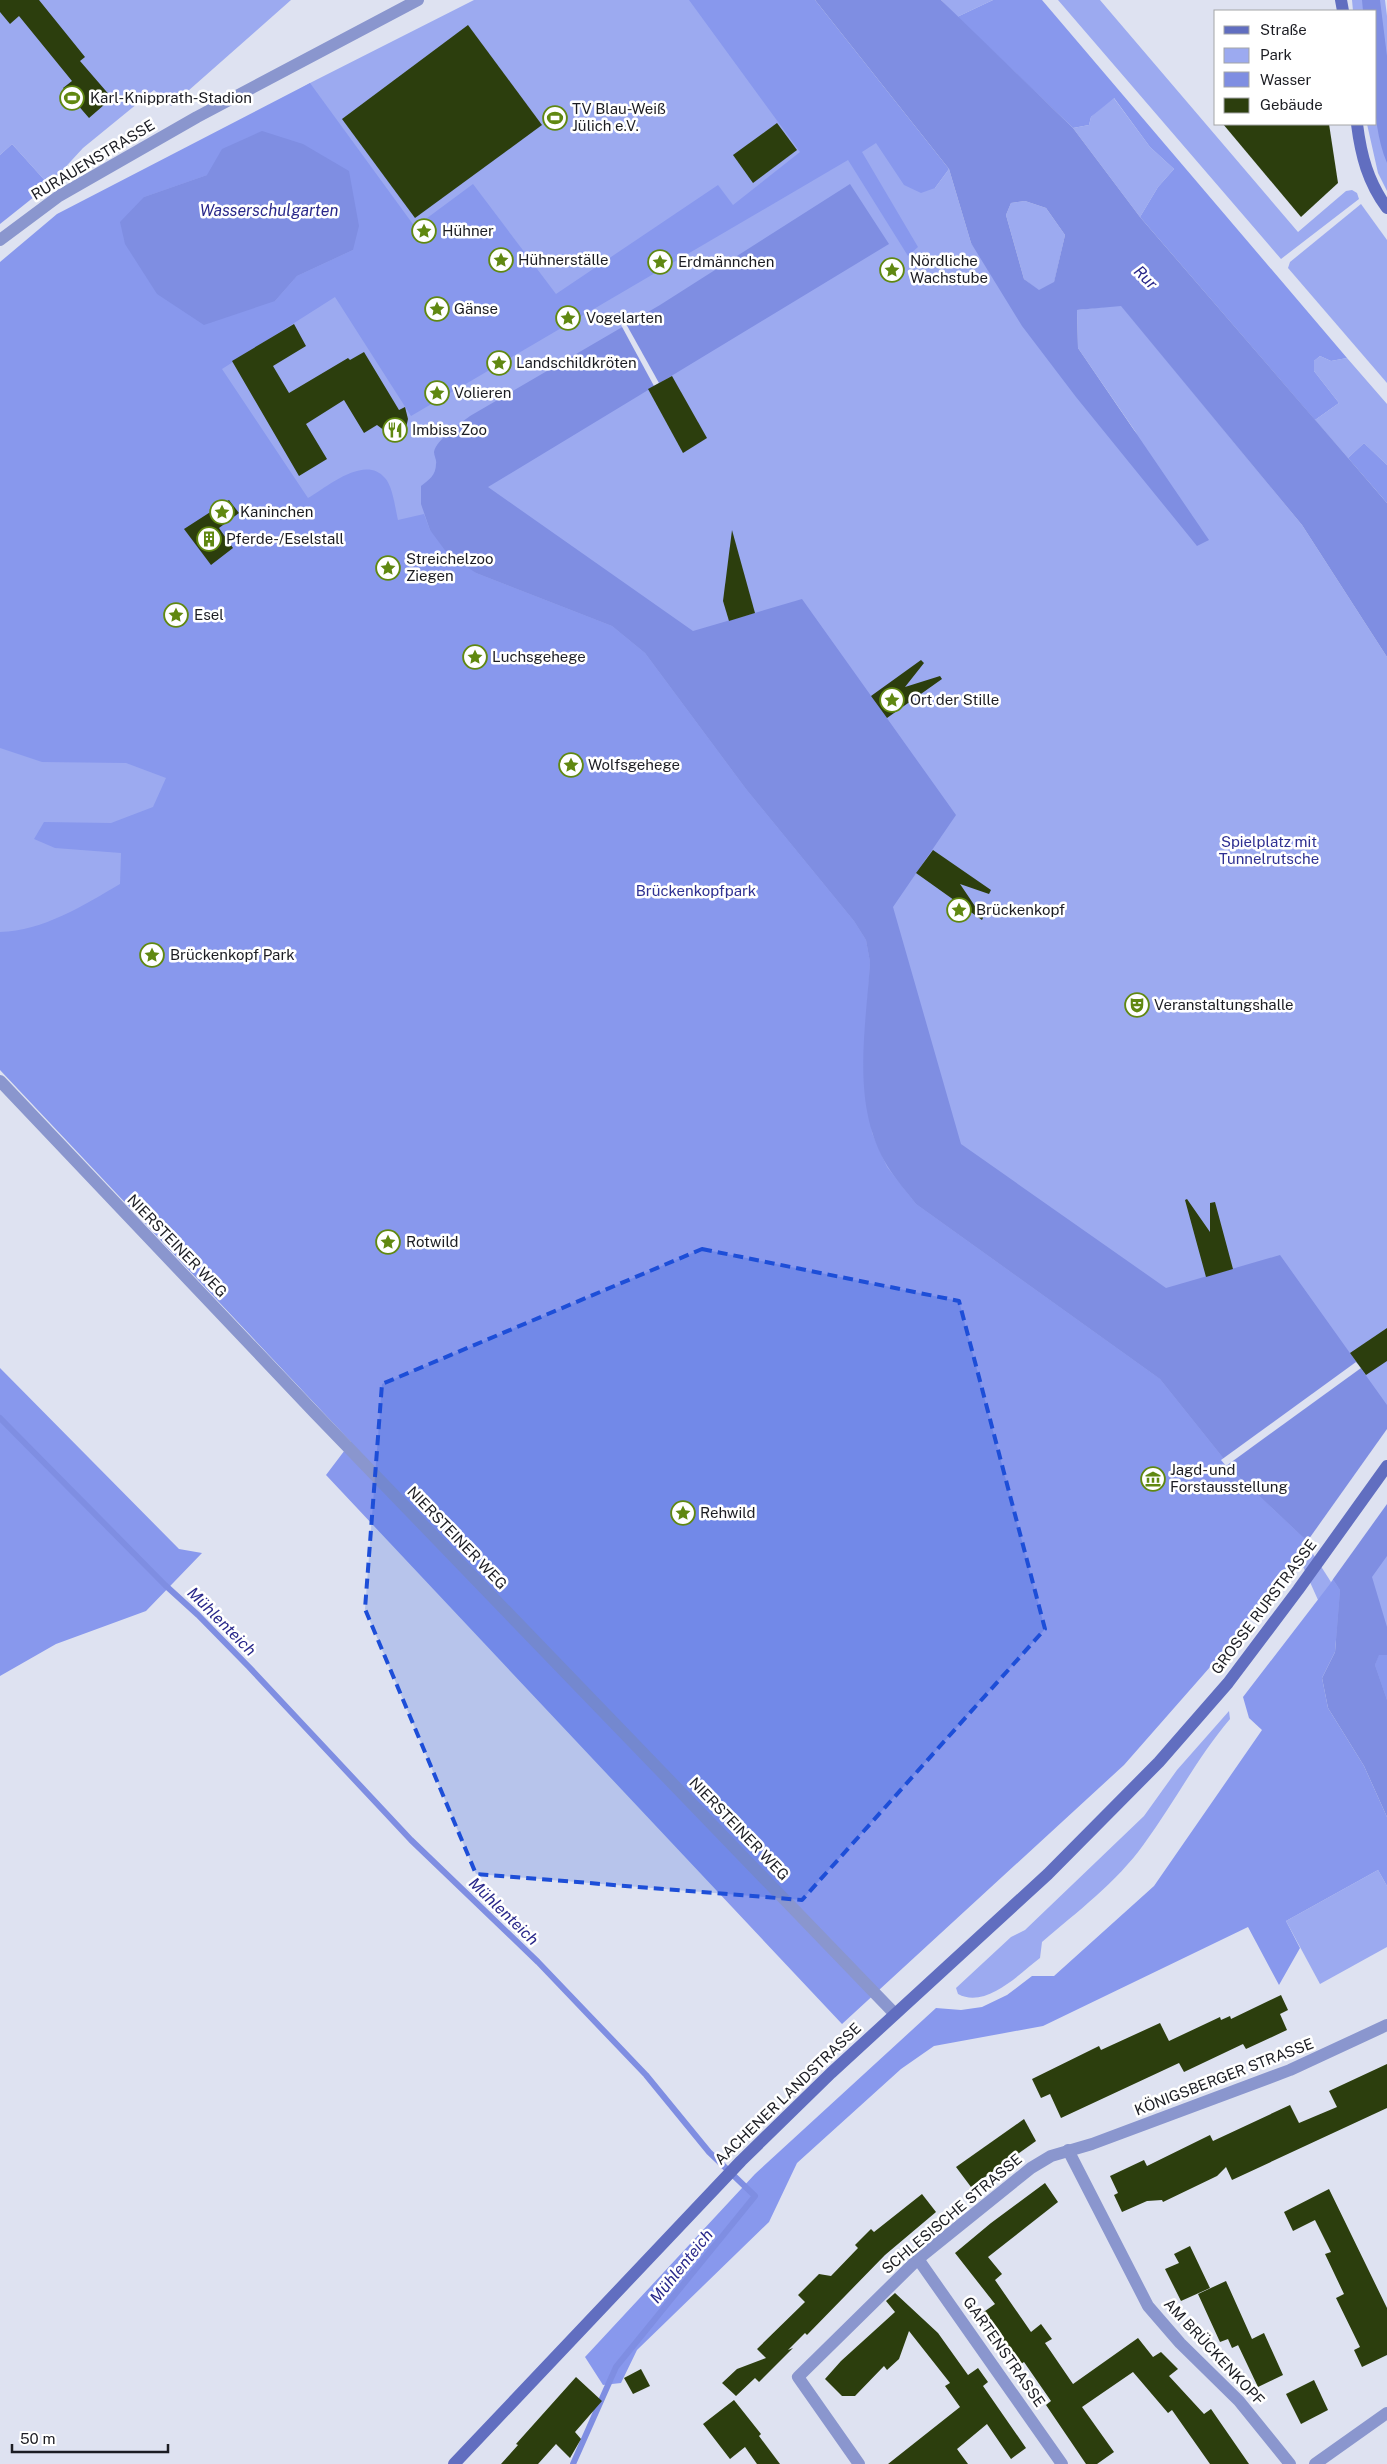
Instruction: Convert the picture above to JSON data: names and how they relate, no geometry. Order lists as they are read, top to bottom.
{
  "streets": {
    "main road": ["GROSSE RURSTRASSE", "AACHENER LANDSTRASSE"],
    "street": [
      "RURAUENSTRASSE",
      "NIERSTEINER WEG",
      "KÖNIGSBERGER STRASSE",
      "SCHLESISCHE STRASSE",
      "GARTENSTRASSE",
      "AM BRÜCKENKOPF"
    ]
  },
  "crossings": [
    ["NIERSTEINER WEG", "AACHENER LANDSTRASSE"],
    ["GROSSE RURSTRASSE", "AACHENER LANDSTRASSE"],
    ["KÖNIGSBERGER STRASSE", "SCHLESISCHE STRASSE"],
    ["KÖNIGSBERGER STRASSE", "AM BRÜCKENKOPF"],
    ["SCHLESISCHE STRASSE", "GARTENSTRASSE"],
    ["SCHLESISCHE STRASSE", "AM BRÜCKENKOPF"]
  ],
  "water": ["Wasserschulgarten", "Rur", "Mühlenteich"],
  "parks": ["Spielplatz mit Tunnelrutsche", "Brückenkopfpark"],
  "places": {
    "sports": ["Karl-Knipprath-Stadion", "TV Blau-Weiß Jülich e.V."],
    "place": [
      "Hühner",
      "Hühnerställe",
      "Erdmännchen",
      "Nördliche Wachstube",
      "Gänse",
      "Vogelarten",
      "Landschildkröten",
      "Volieren",
      "Kaninchen",
      "Streichelzoo Ziegen",
      "Esel",
      "Luchsgehege",
      "Ort der Stille",
      "Wolfsgehege",
      "Brückenkopf",
      "Brückenkopf Park",
      "Rotwild",
      "Rehwild"
    ],
    "restaurant": ["Imbiss Zoo"],
    "building": ["Pferde-/Eselstall"],
    "theatre": ["Veranstaltungshalle"],
    "museum": ["Jagd- und Forstausstellung"]
  },
  "legend": [
    "Straße",
    "Park",
    "Wasser",
    "Gebäude"
  ],
  "scale_bar": "50 m"
}
